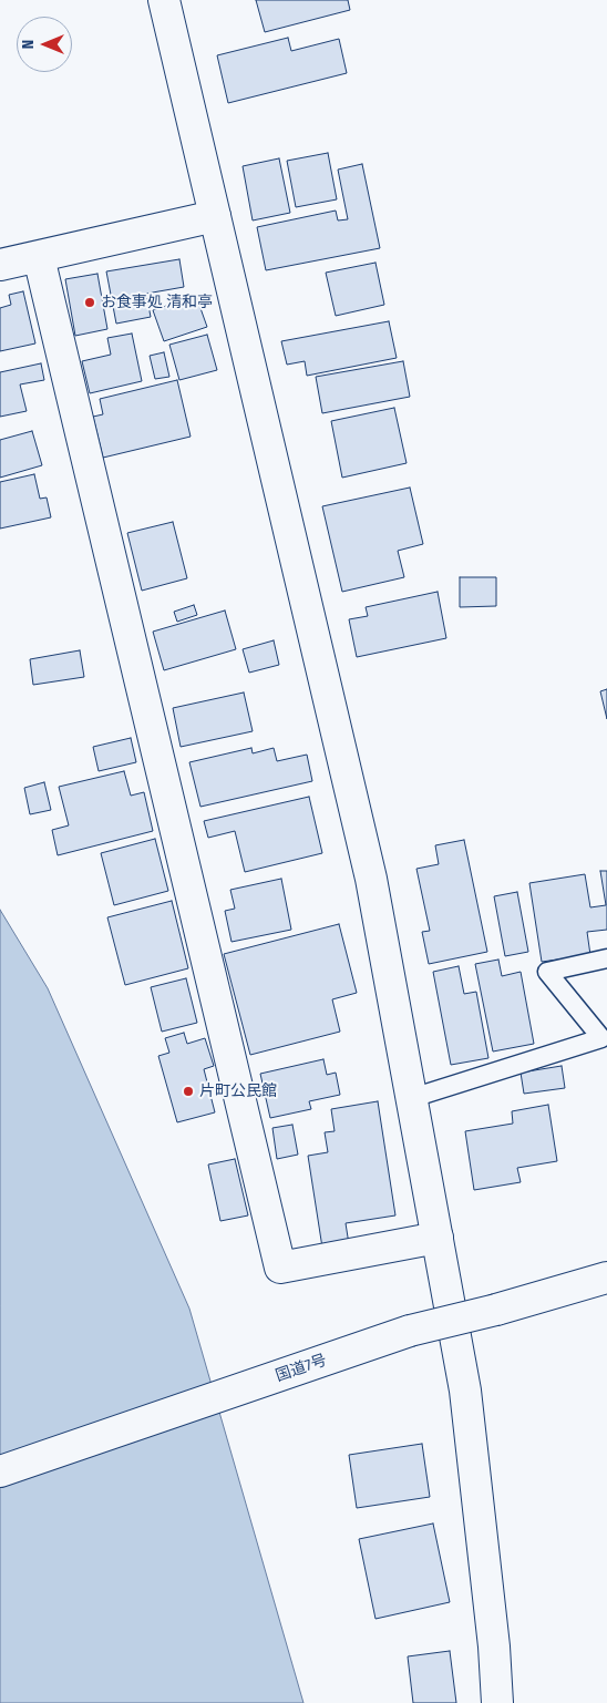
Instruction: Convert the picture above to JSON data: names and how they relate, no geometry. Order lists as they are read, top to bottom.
{
  "streets": {
    "main road": ["国道7号"]
  },
  "places": ["お食事処 清和亭", "片町公民館"],
  "north": "left"
}
